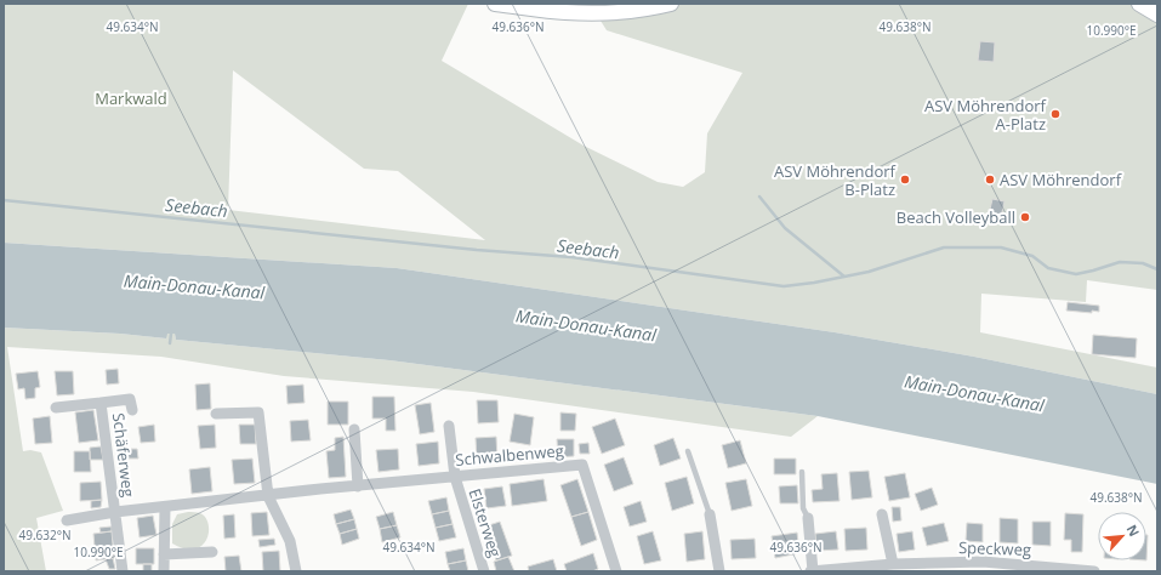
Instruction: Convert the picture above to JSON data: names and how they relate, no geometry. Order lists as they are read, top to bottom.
{
  "streets": {
    "street": [
      "Schäferweg",
      "Schwalbenweg",
      "Elsterweg",
      "Speckweg"
    ]
  },
  "crossings": [
    ["Schäferweg", "Schwalbenweg"],
    ["Schwalbenweg", "Elsterweg"]
  ],
  "water": ["Seebach", "Main-Donau-Kanal"],
  "parks": ["Markwald"],
  "places": [
    "ASV Möhrendorf A-Platz",
    "ASV Möhrendorf B-Platz",
    "ASV Möhrendorf",
    "Beach Volleyball"
  ],
  "north": "top right",
  "coordinates": [
    "49.634°N",
    "49.636°N",
    "49.638°N",
    "10.990°E",
    "49.632°N"
  ]
}
